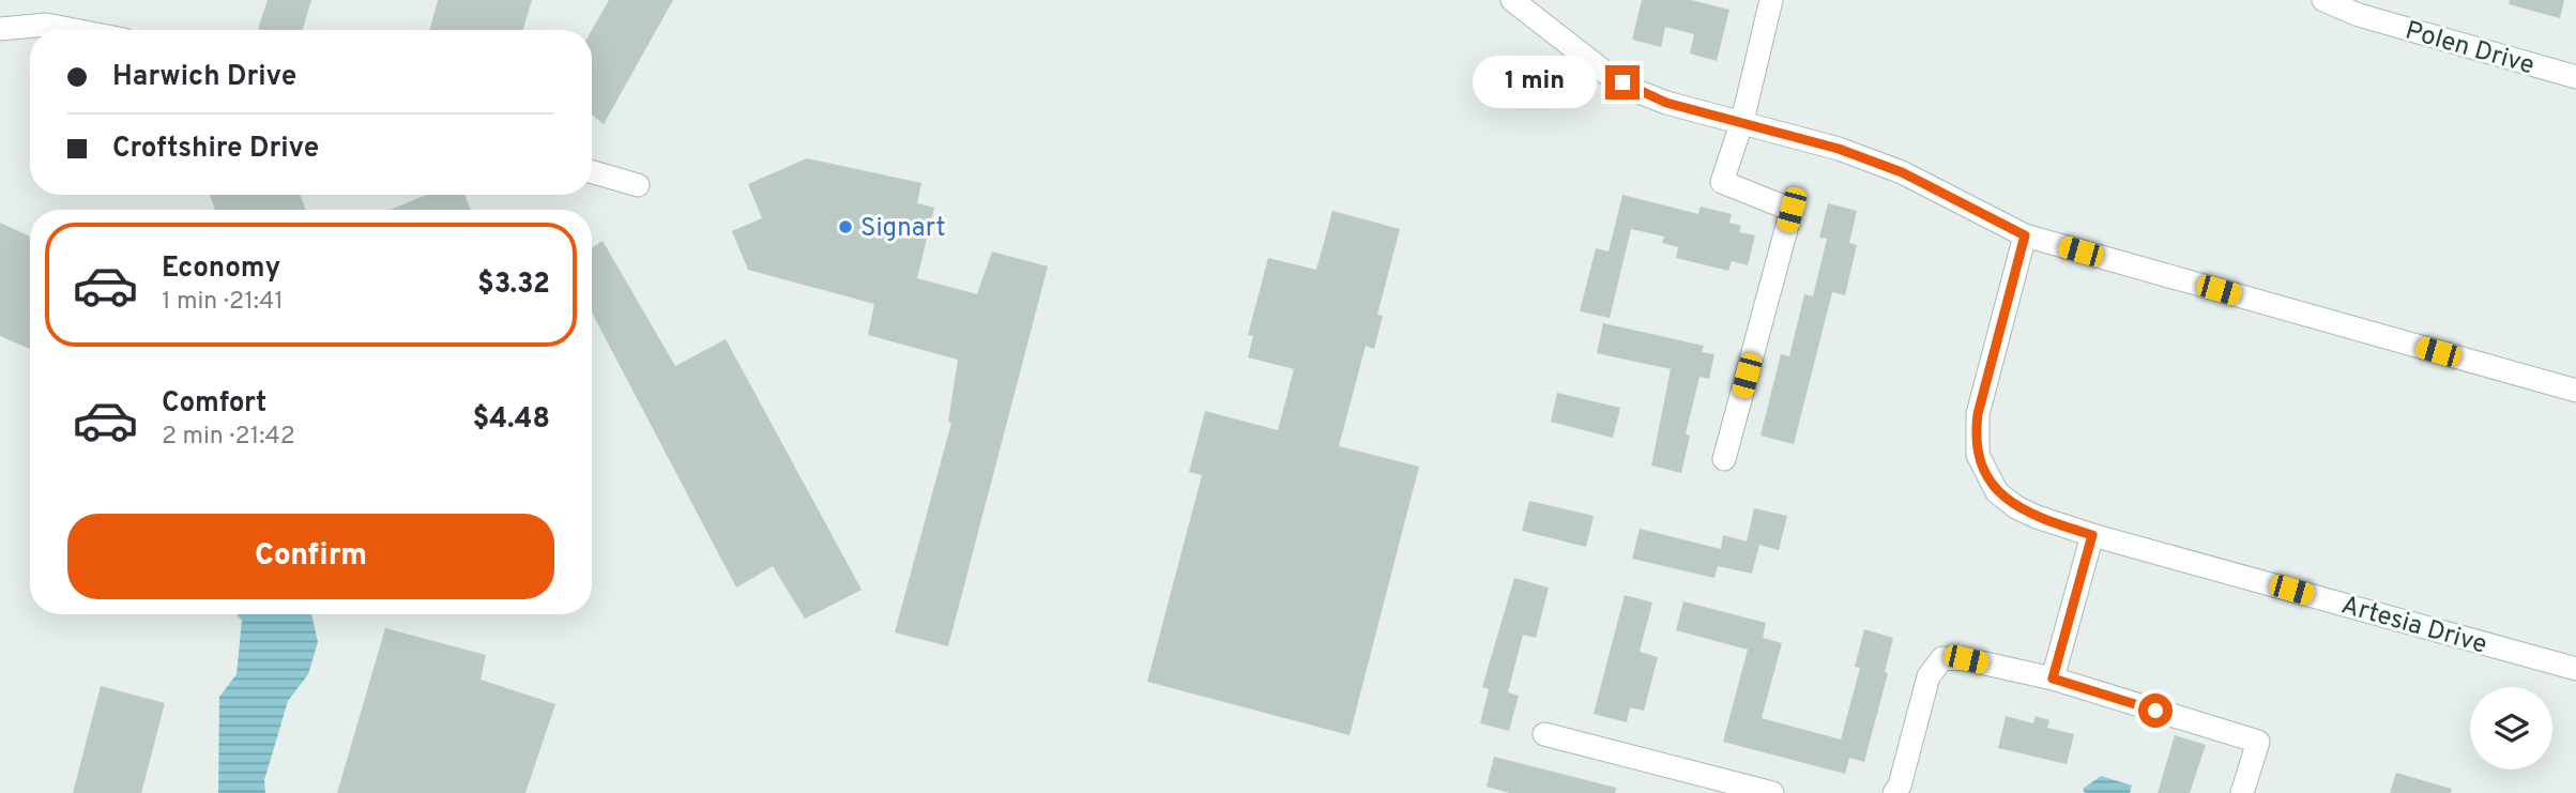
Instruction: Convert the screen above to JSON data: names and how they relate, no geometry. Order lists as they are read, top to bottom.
{
  "streets": {
    "street": ["Polen Drive", "Artesia Drive"]
  },
  "places": ["Signart"],
  "page": {
    "banner": ["Harwich Drive", "Croftshire Drive"],
    "bubble": "1 min",
    "list": [
      {
        "name": "Economy",
        "note": "1 min · 21:41",
        "value": "$3.32"
      },
      {
        "name": "Comfort",
        "note": "2 min · 21:42",
        "value": "$4.48"
      }
    ],
    "buttons": "Confirm"
  }
}
